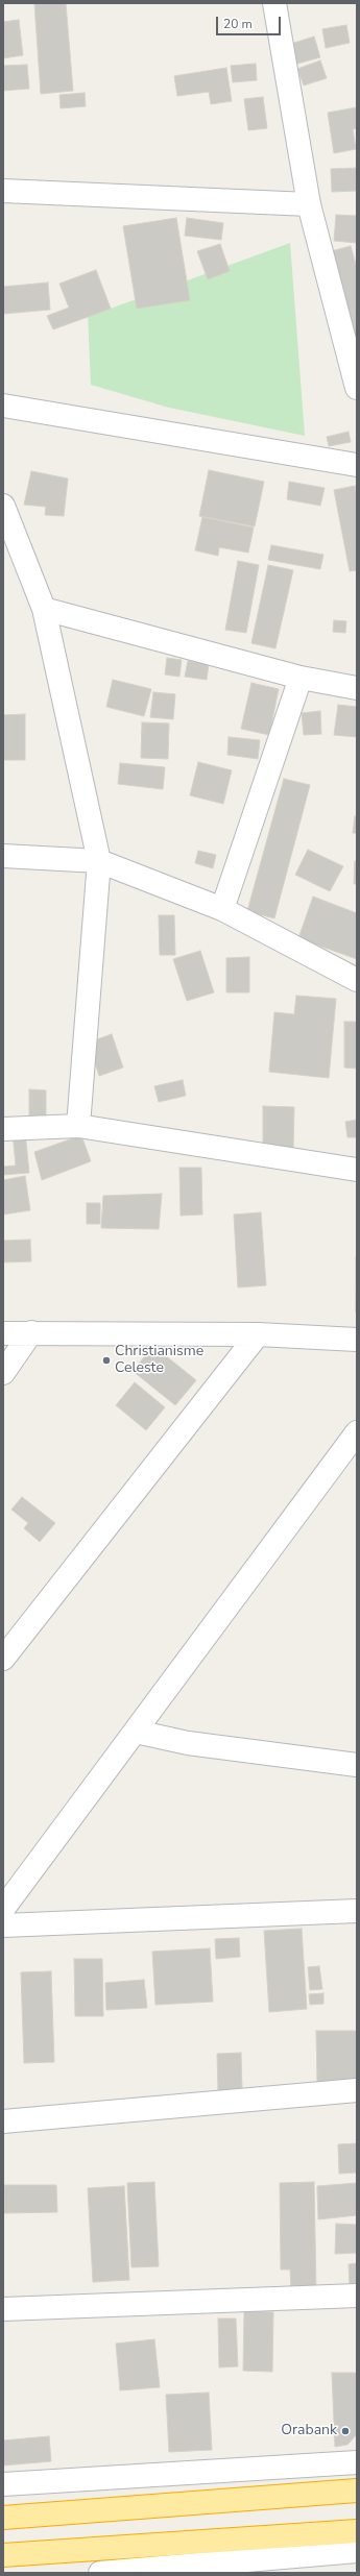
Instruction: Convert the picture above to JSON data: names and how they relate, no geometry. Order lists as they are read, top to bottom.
{
  "places": ["Christianisme Celeste", "Orabank"],
  "scale_bar": "20 m"
}
